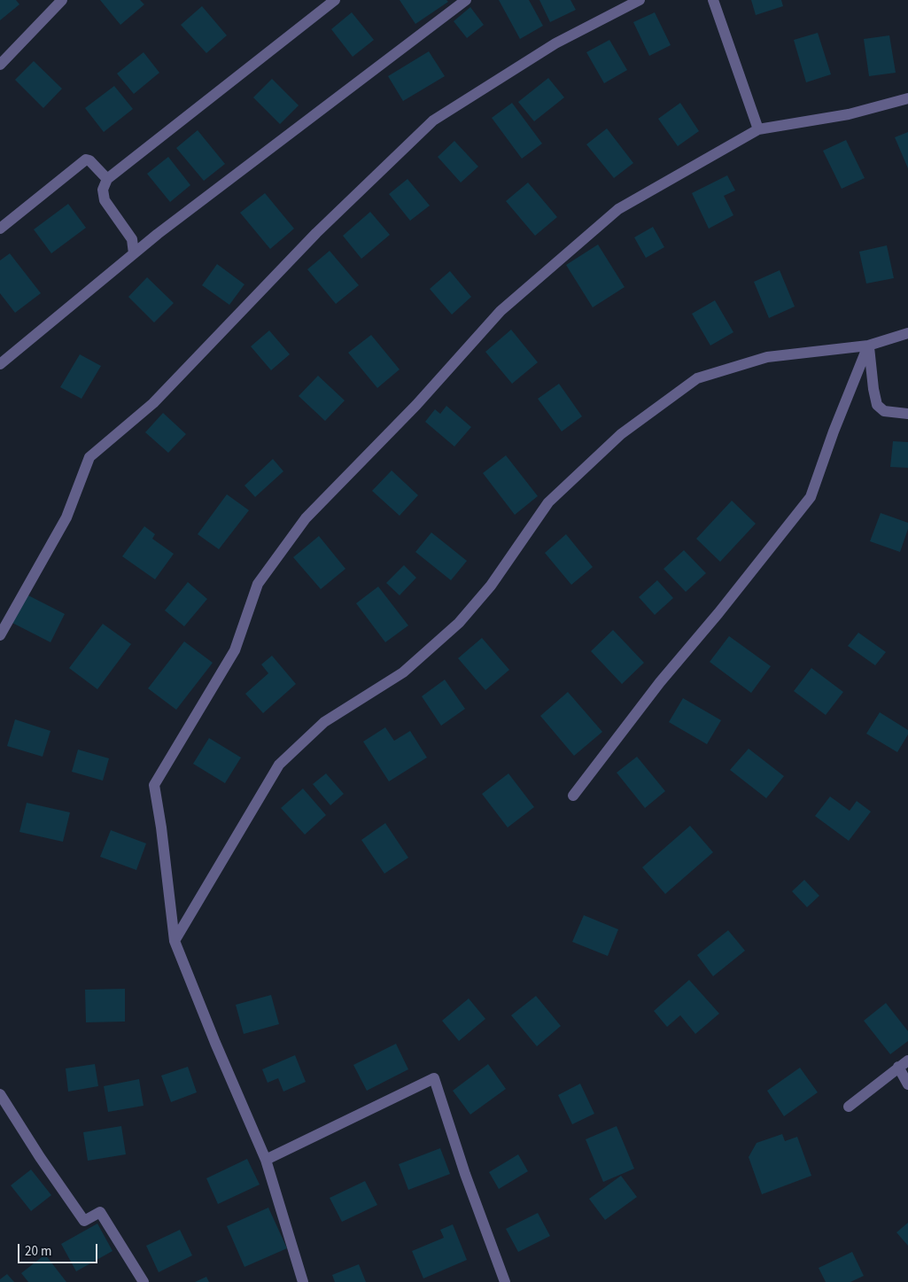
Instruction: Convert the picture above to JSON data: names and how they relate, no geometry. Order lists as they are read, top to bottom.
{
  "scale_bar": "20 m"
}
